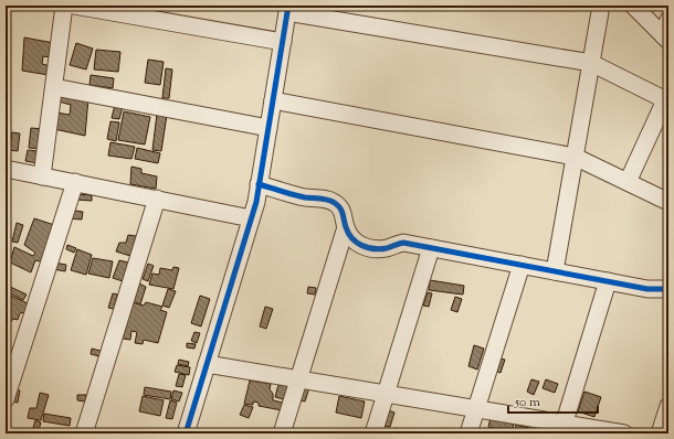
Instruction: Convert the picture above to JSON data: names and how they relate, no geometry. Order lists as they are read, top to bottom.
{
  "scale_bar": "50 m"
}
